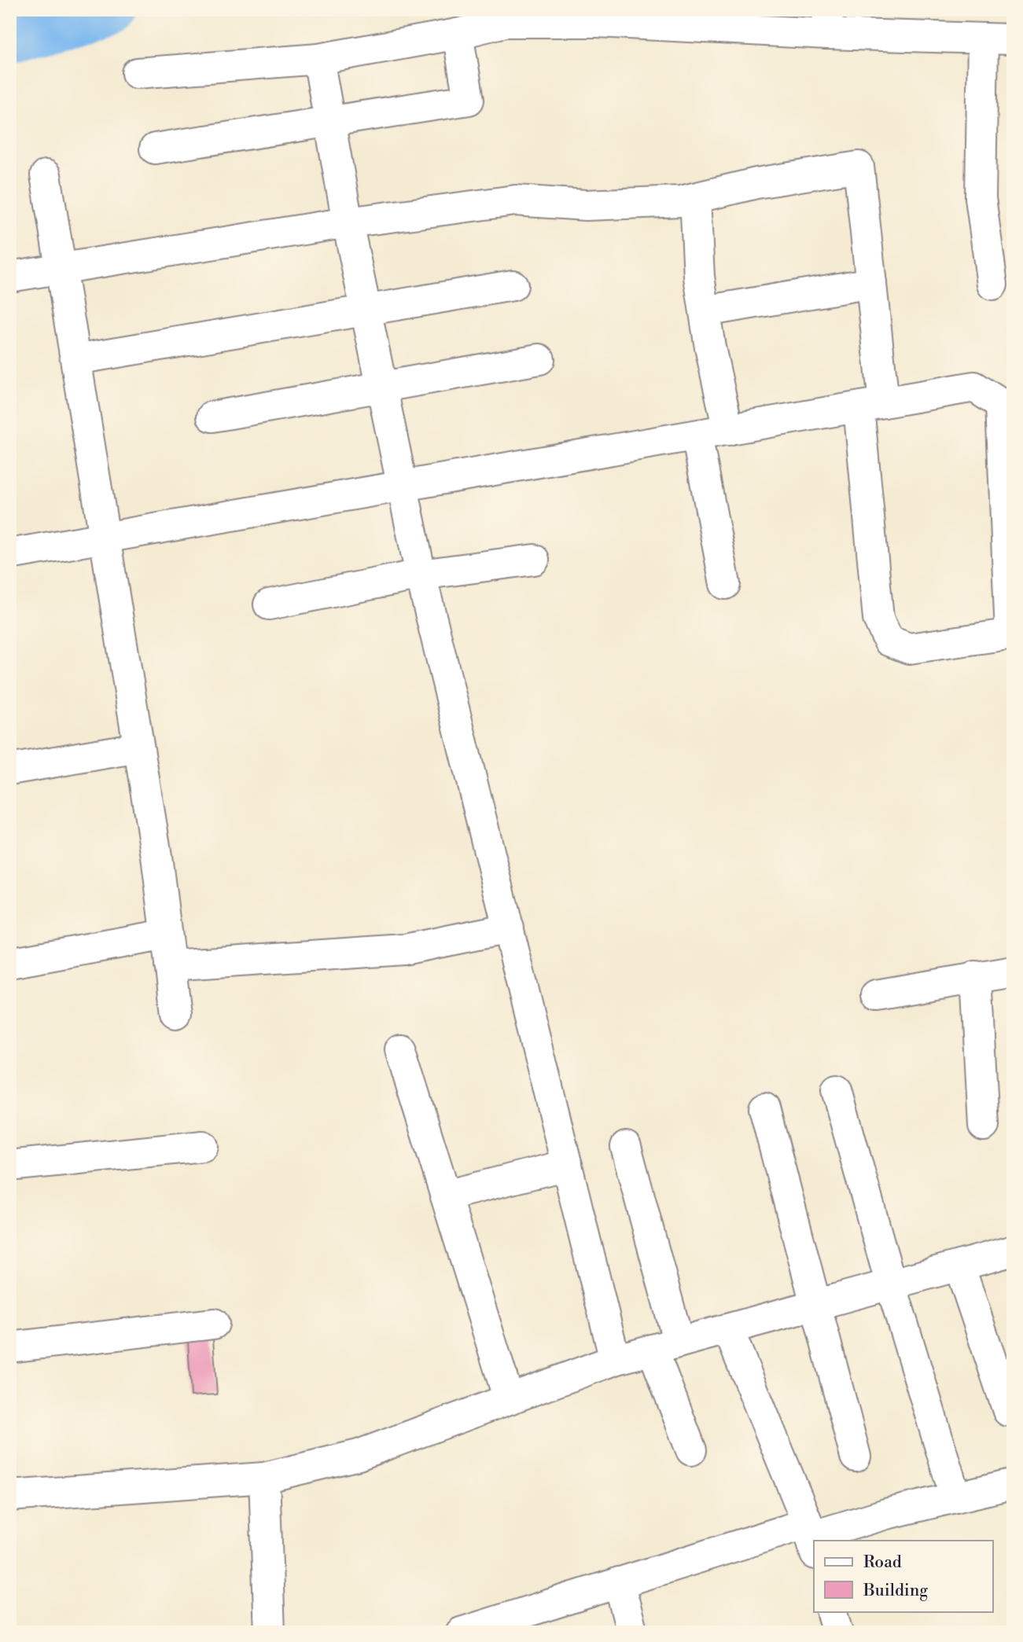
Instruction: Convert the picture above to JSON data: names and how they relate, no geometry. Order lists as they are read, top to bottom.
{
  "legend": ["Road", "Building"]
}
